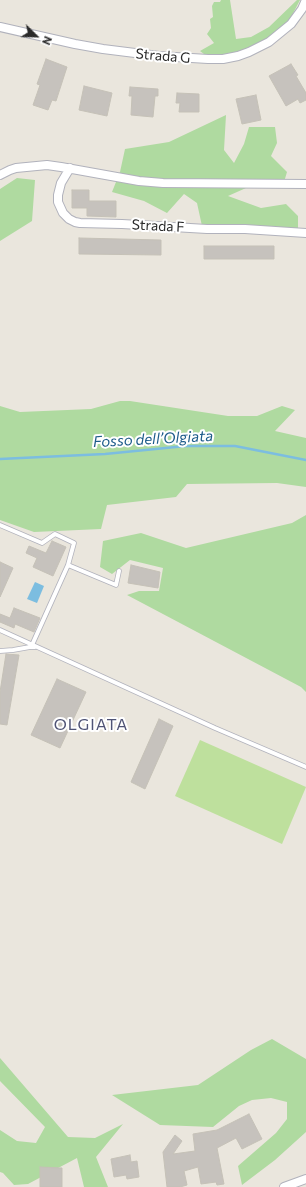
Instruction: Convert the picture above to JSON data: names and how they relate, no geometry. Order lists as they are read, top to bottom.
{
  "streets": {
    "street": ["Strada G", "Strada F"]
  },
  "districts": ["OLGIATA"],
  "water": ["Fosso dell’Olgiata"],
  "north": "bottom right"
}
